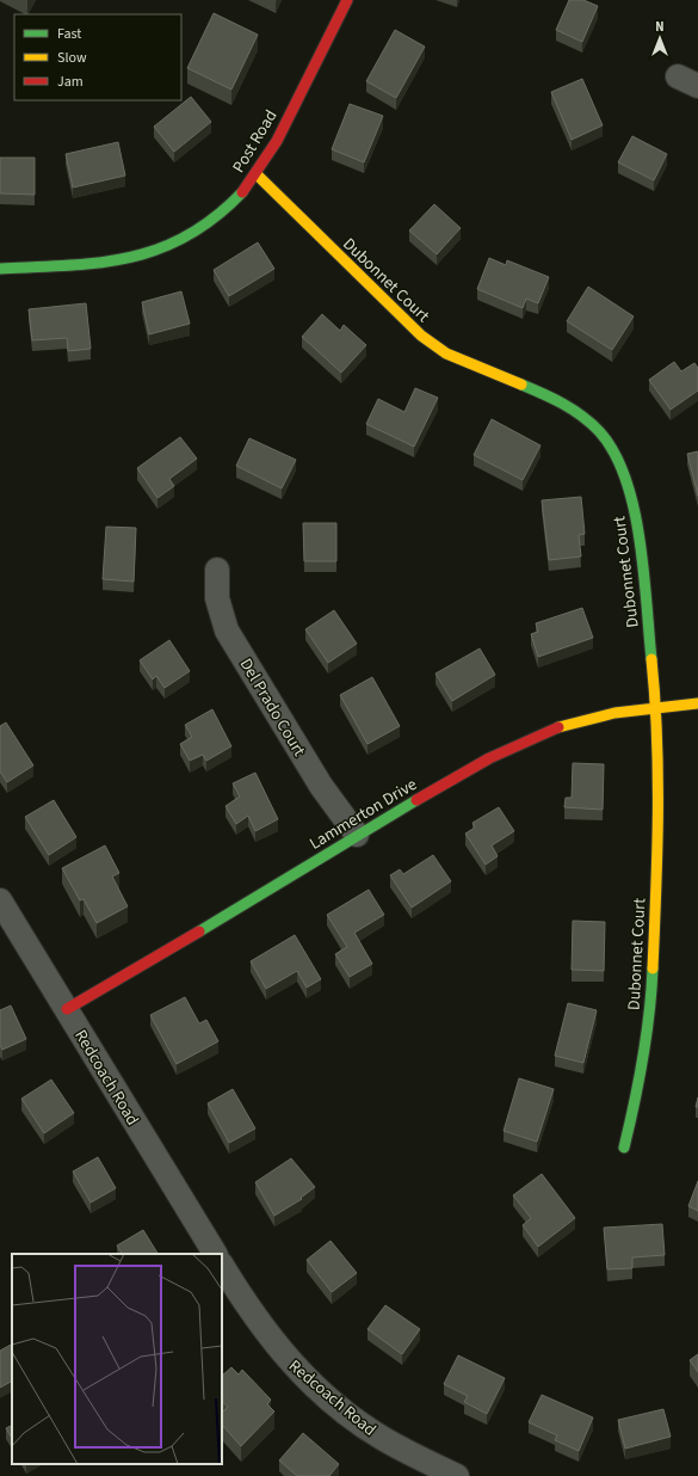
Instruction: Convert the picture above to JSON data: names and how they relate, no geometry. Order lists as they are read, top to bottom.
{
  "streets": {
    "street": [
      "Post Road",
      "Dubonnet Court",
      "Del Prado Court",
      "Lammerton Drive",
      "Redcoach Road"
    ]
  },
  "crossings": [
    ["Post Road", "Dubonnet Court"],
    ["Dubonnet Court", "Lammerton Drive"],
    ["Del Prado Court", "Lammerton Drive"],
    ["Lammerton Drive", "Redcoach Road"]
  ],
  "legend": ["Fast", "Slow", "Jam"],
  "north": "top"
}
